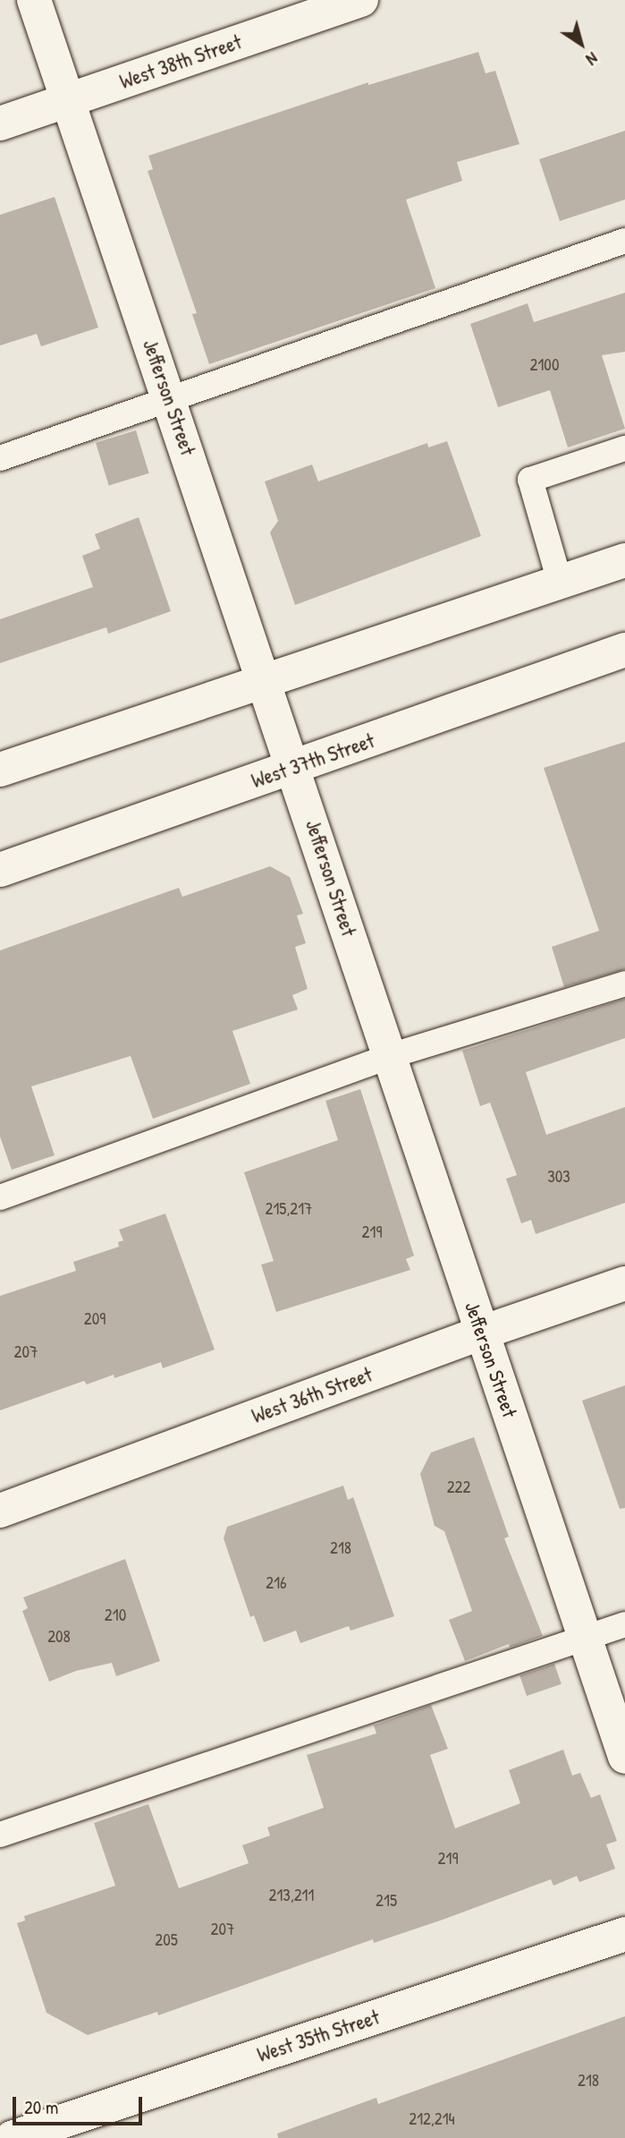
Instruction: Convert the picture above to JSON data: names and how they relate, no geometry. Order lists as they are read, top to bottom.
{
  "streets": {
    "street": [
      "West 38th Street",
      "Jefferson Street",
      "West 37th Street",
      "West 36th Street",
      "West 35th Street"
    ]
  },
  "crossings": [
    ["West 38th Street", "Jefferson Street"],
    ["Jefferson Street", "West 37th Street"],
    ["Jefferson Street", "West 36th Street"]
  ],
  "house_numbers": [
    "2100",
    "303",
    "215,217",
    "219",
    "209",
    "207",
    "222",
    "218",
    "216",
    "210",
    "208",
    "219",
    "213,211",
    "215",
    "207",
    "205",
    "218",
    "212,214"
  ],
  "scale_bar": "20 m",
  "north": "bottom right"
}
